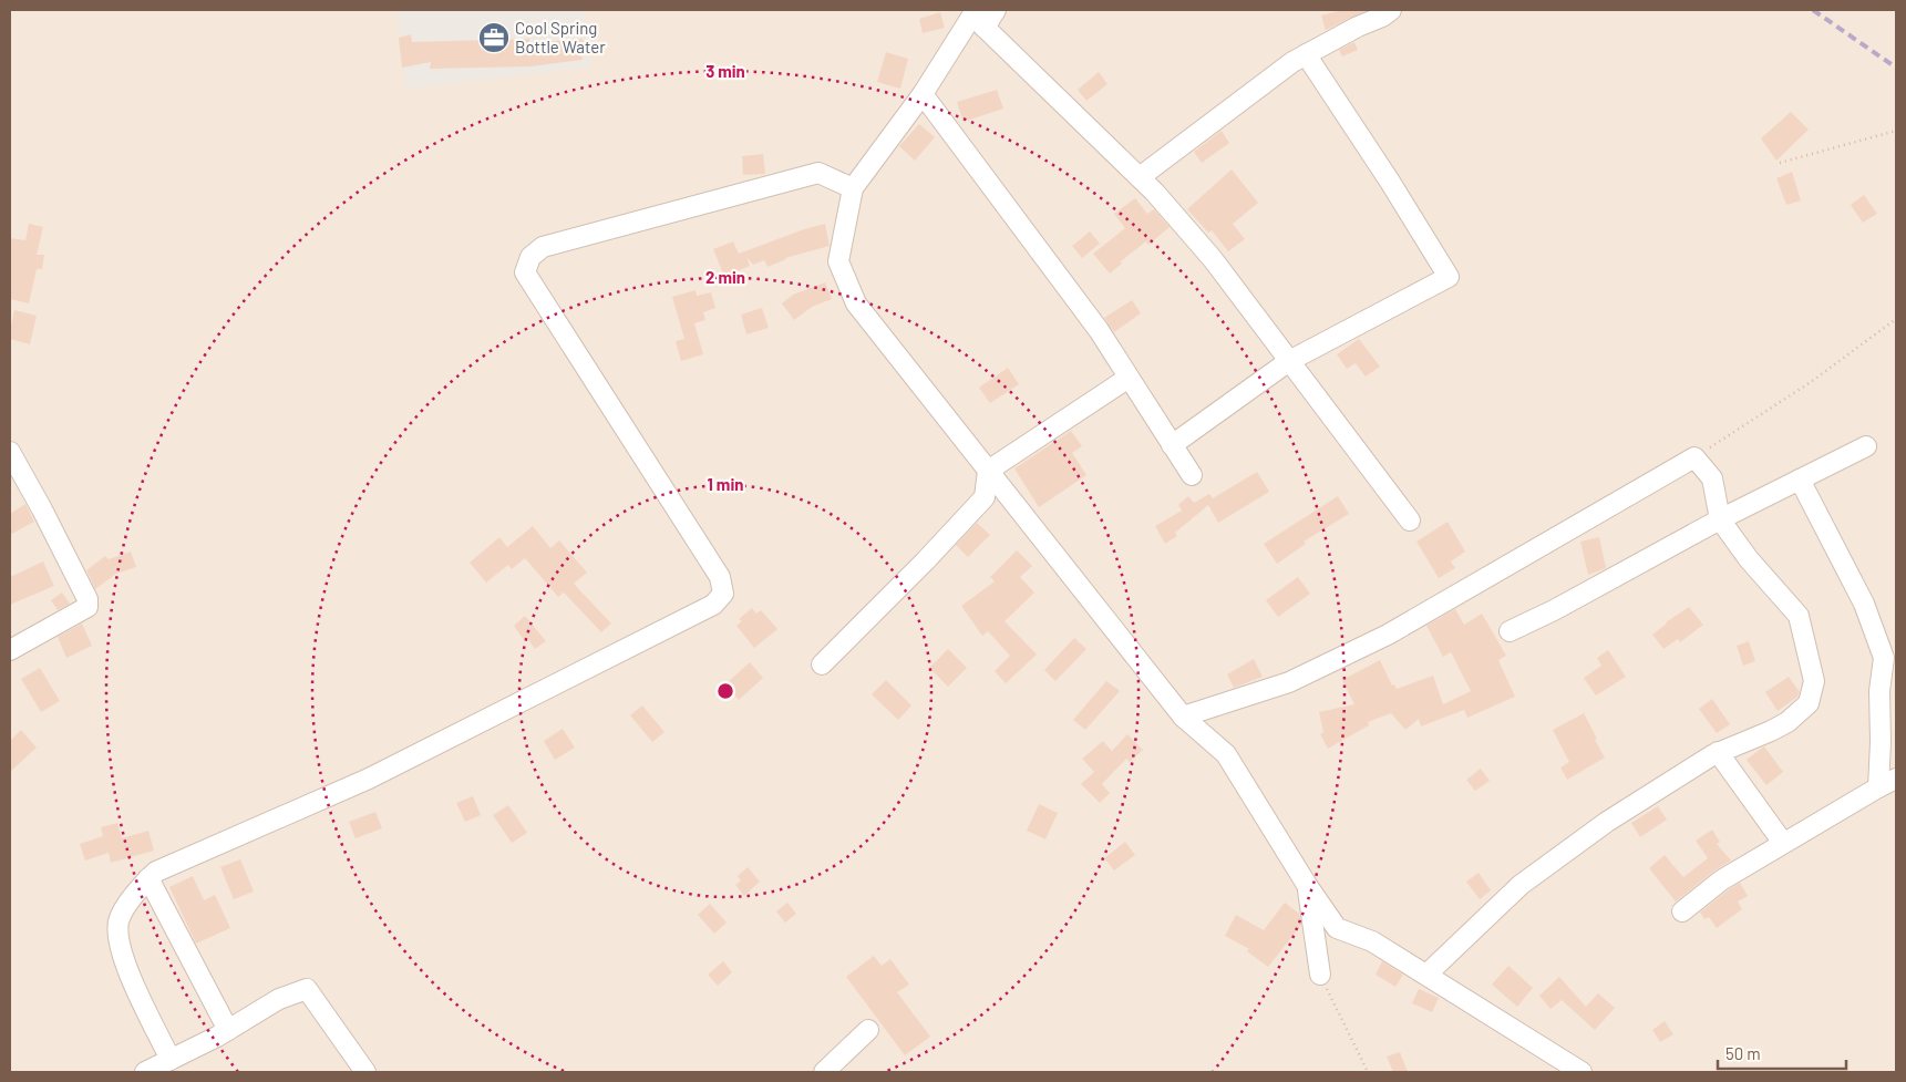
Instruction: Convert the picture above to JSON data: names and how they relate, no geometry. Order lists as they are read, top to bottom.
{
  "places": {
    "office": ["Cool Spring Bottle Water"]
  },
  "scale_bar": "50 m",
  "rings": ["3 min", "2 min", "1 min"]
}
